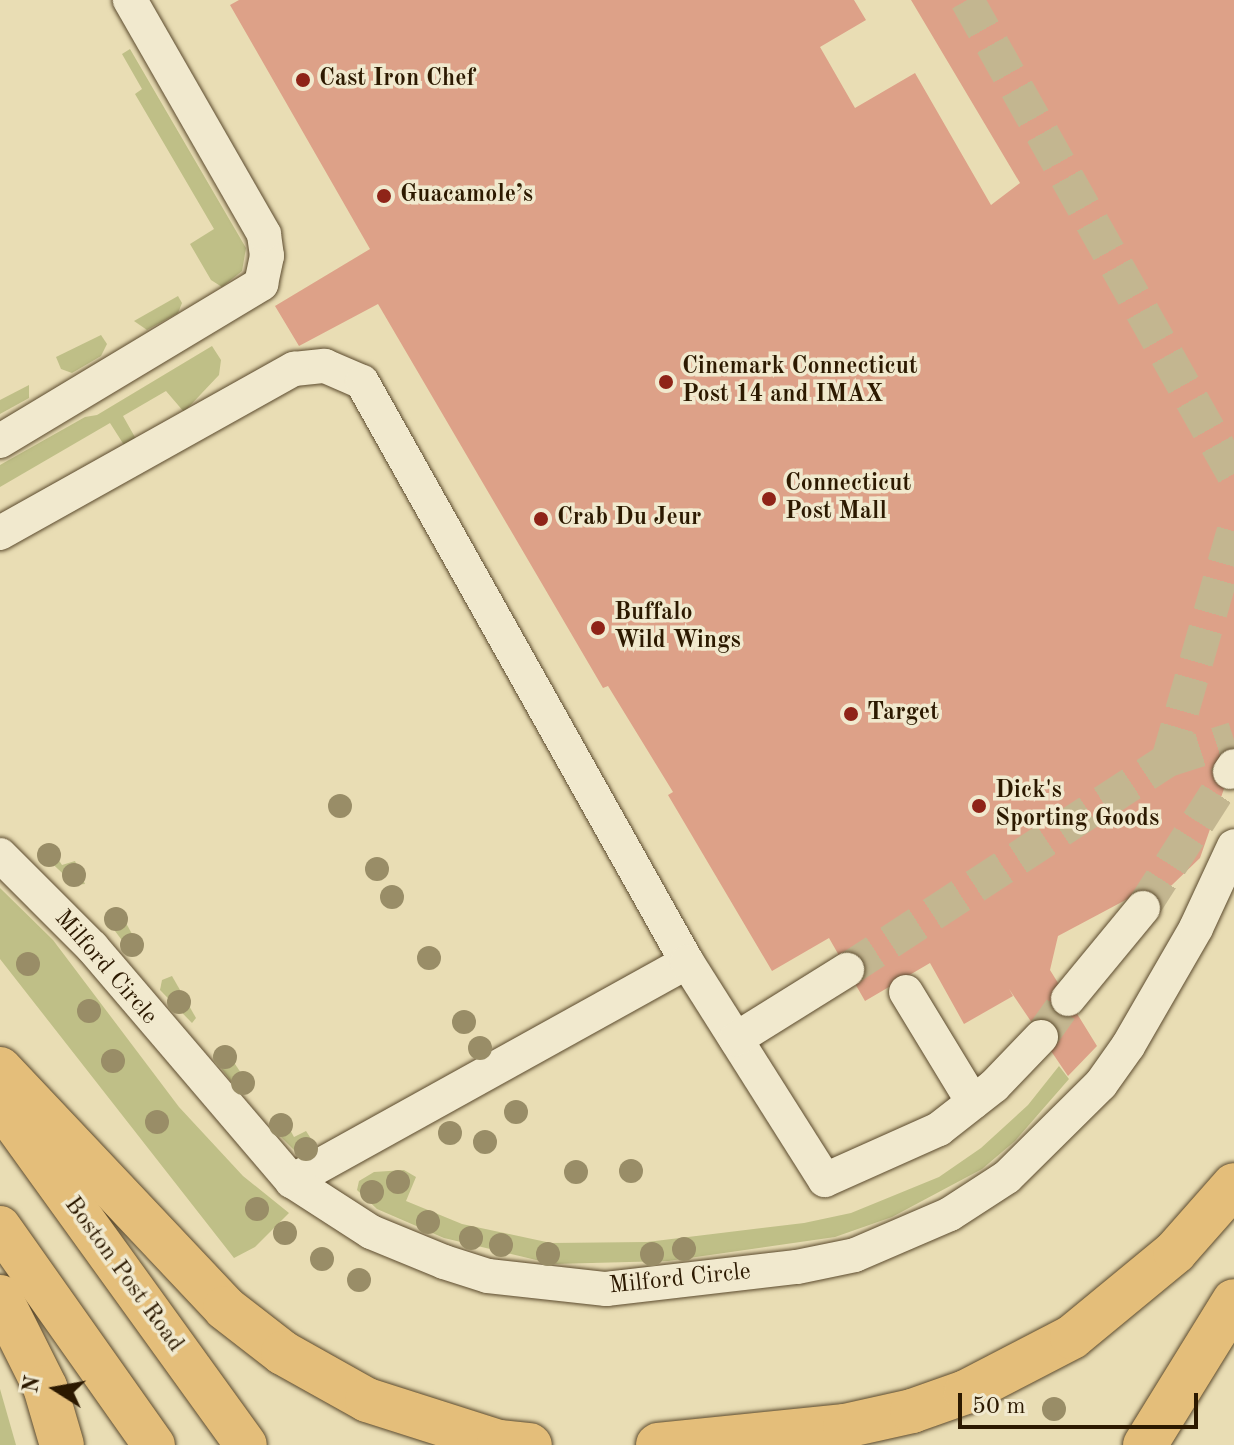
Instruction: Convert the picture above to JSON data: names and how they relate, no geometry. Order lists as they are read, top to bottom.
{
  "streets": {
    "main road": ["Boston Post Road"],
    "street": ["Milford Circle"]
  },
  "places": [
    "Cast Iron Chef",
    "Guacamole’s",
    "Cinemark Connecticut Post 14 and IMAX",
    "Connecticut Post Mall",
    "Crab Du Jeur",
    "Buffalo Wild Wings",
    "Target",
    "Dick's Sporting Goods"
  ],
  "scale_bar": "50 m",
  "north": "left"
}
